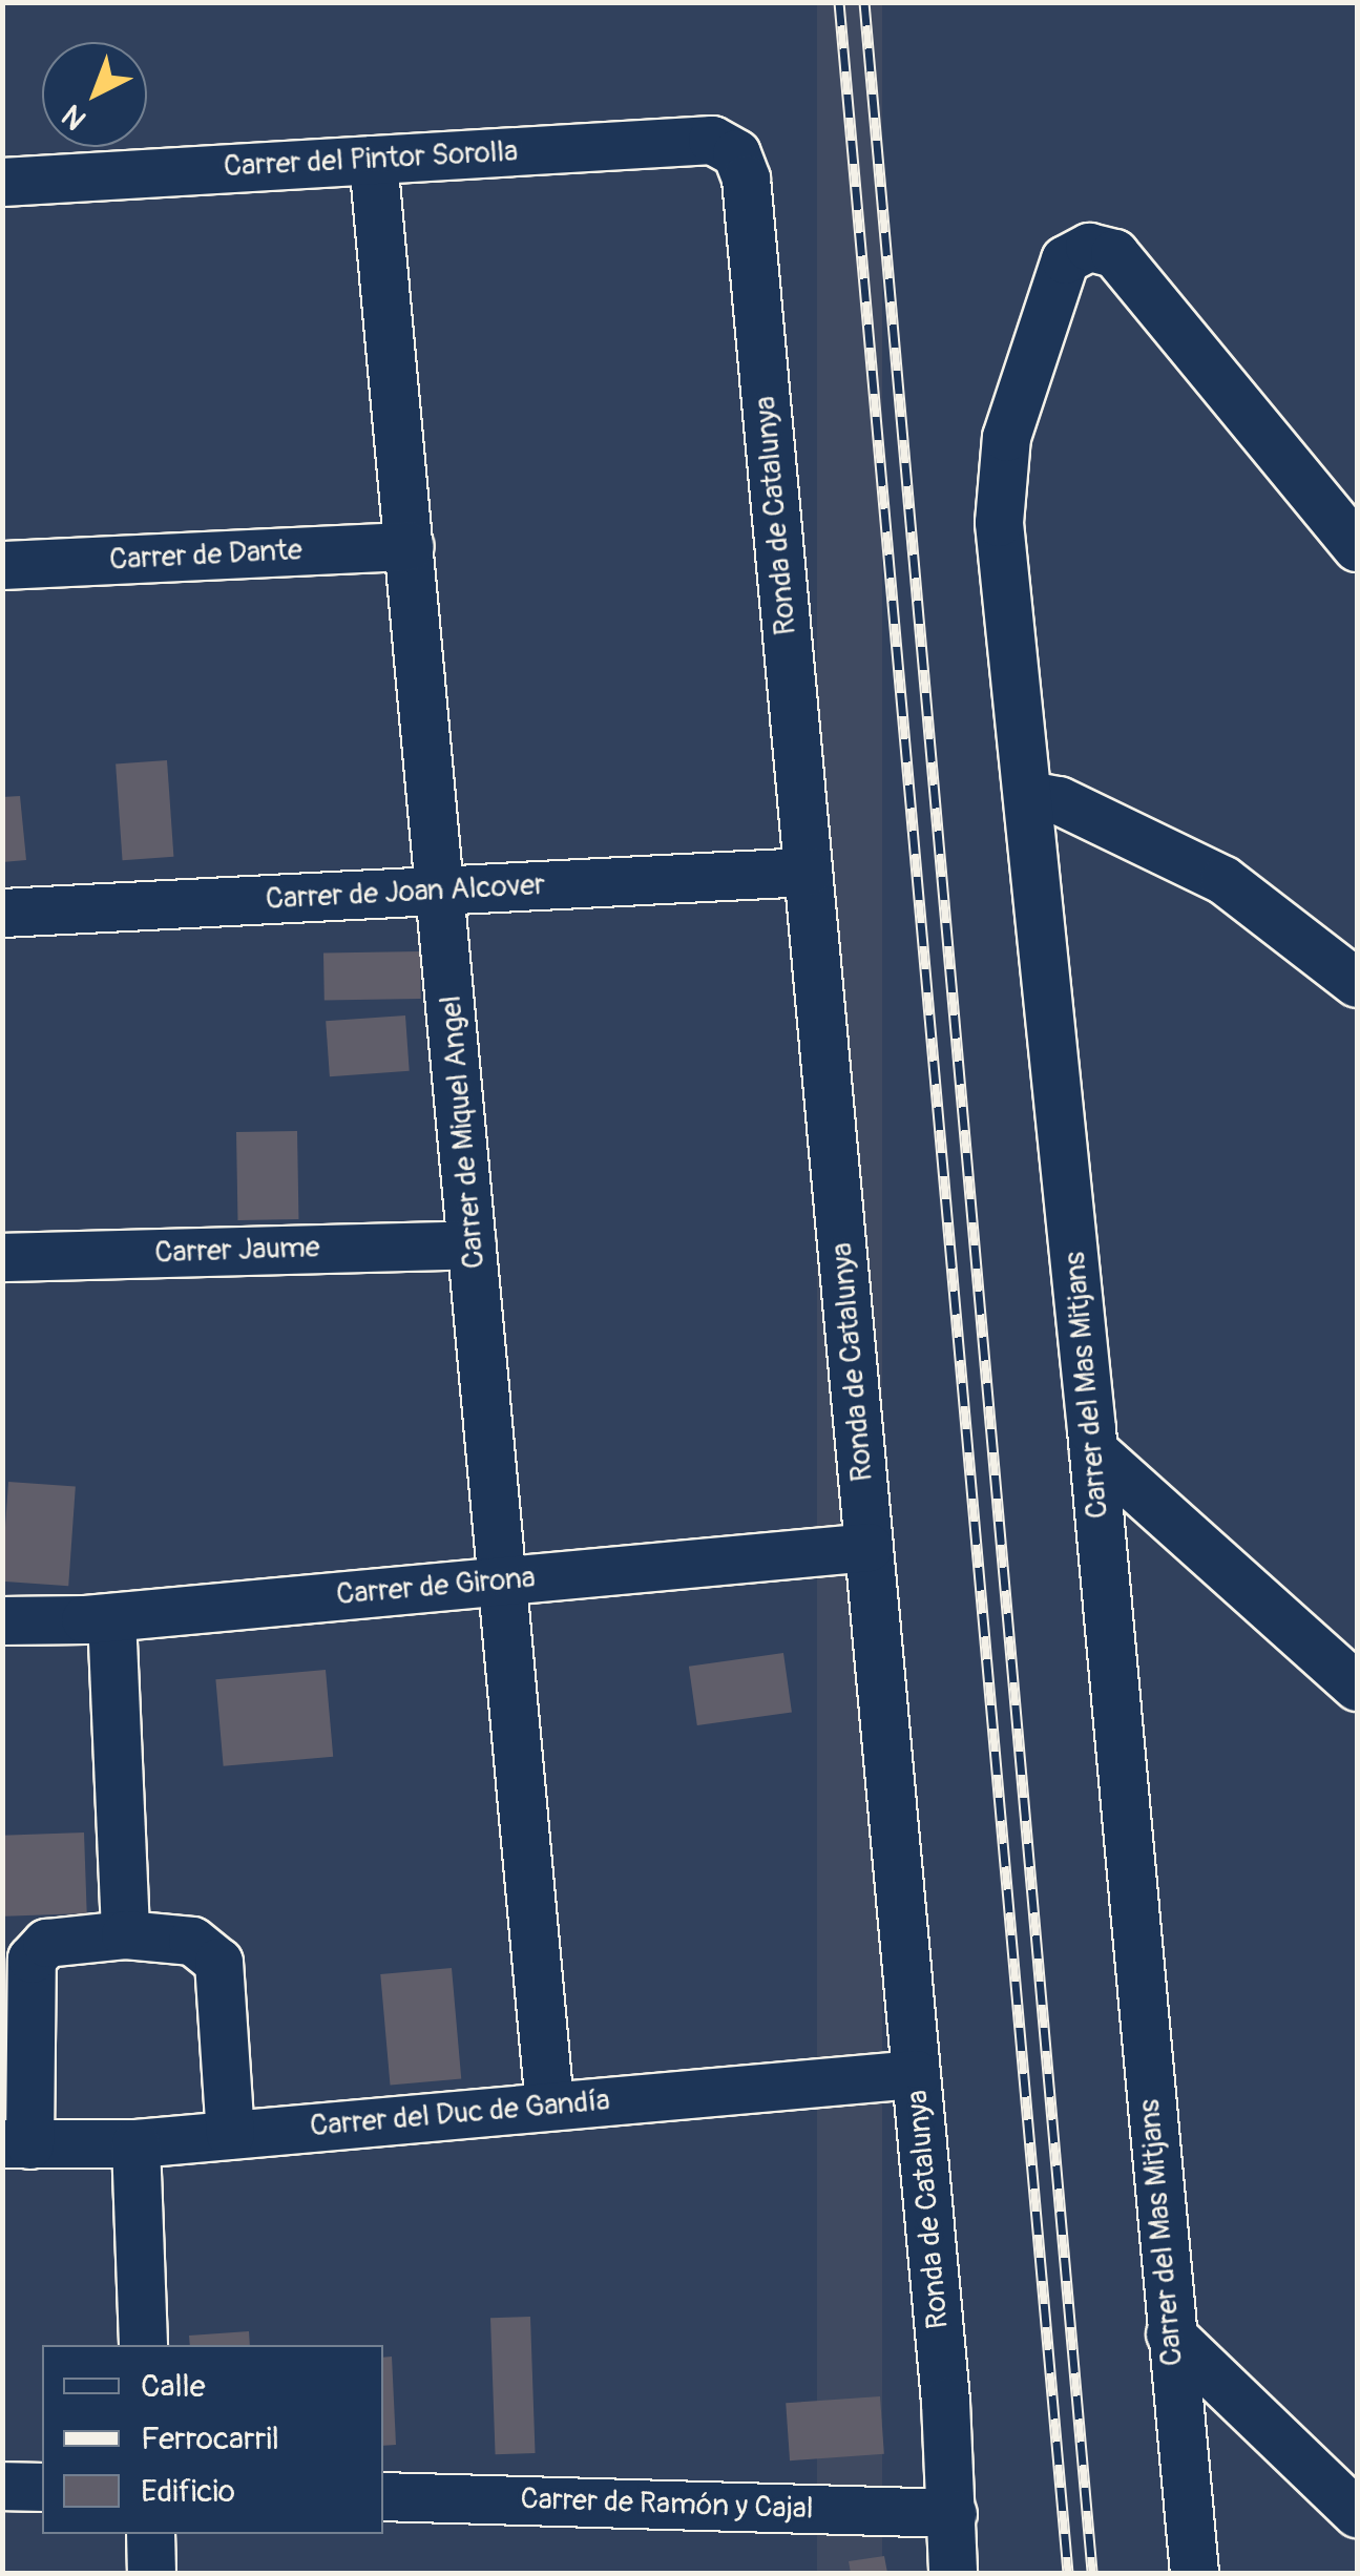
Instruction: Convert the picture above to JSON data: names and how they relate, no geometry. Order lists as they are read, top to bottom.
{
  "streets": {
    "street": [
      "Carrer del Pintor Sorolla",
      "Ronda de Catalunya",
      "Carrer de Dante",
      "Carrer de Joan Alcover",
      "Carrer de Miquel Angel",
      "Carrer Jaume",
      "Carrer del Mas Mitjans",
      "Carrer de Girona",
      "Carrer del Duc de Gandía",
      "Carrer de Ramón y Cajal"
    ]
  },
  "crossings": [
    ["Carrer del Pintor Sorolla", "Ronda de Catalunya"],
    ["Carrer del Pintor Sorolla", "Carrer de Miquel Angel"],
    ["Ronda de Catalunya", "Carrer de Joan Alcover"],
    ["Ronda de Catalunya", "Carrer de Girona"],
    ["Ronda de Catalunya", "Carrer del Duc de Gandía"],
    ["Ronda de Catalunya", "Carrer de Ramón y Cajal"],
    ["Carrer de Dante", "Carrer de Miquel Angel"],
    ["Carrer de Joan Alcover", "Carrer de Miquel Angel"],
    ["Carrer de Miquel Angel", "Carrer Jaume"],
    ["Carrer de Miquel Angel", "Carrer de Girona"],
    ["Carrer de Miquel Angel", "Carrer del Duc de Gandía"]
  ],
  "legend": ["Calle", "Ferrocarril", "Edificio"],
  "north": "bottom left"
}
